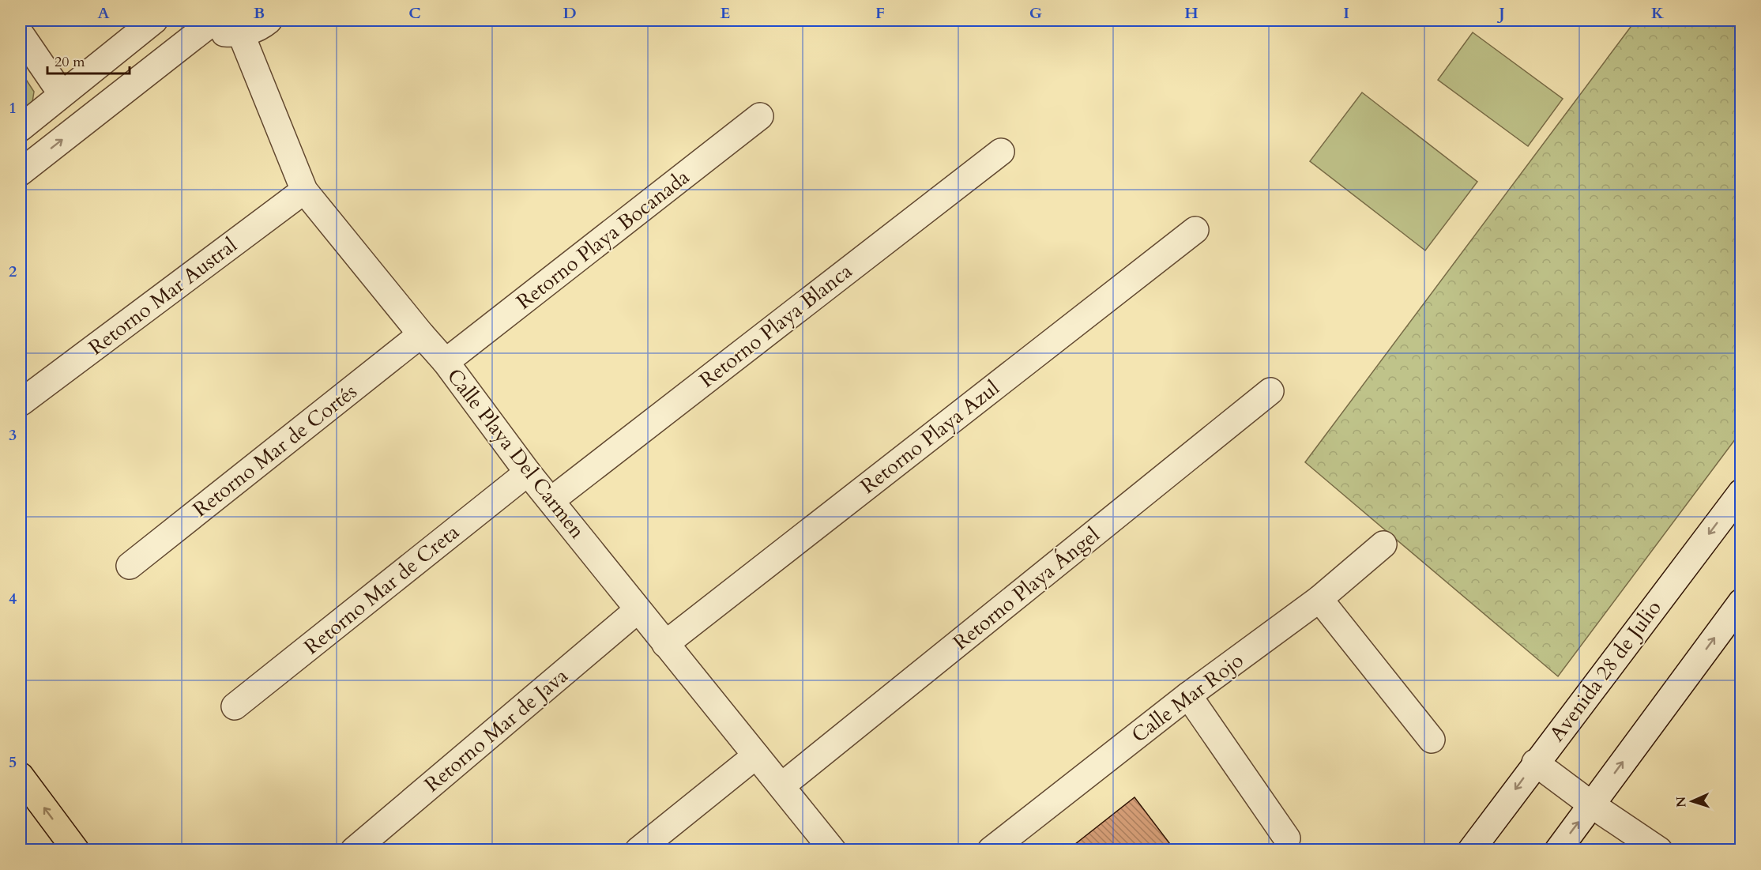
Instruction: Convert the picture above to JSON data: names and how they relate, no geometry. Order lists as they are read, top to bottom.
{
  "streets": {
    "street": [
      "Retorno Playa Bocanada",
      "Retorno Mar Austral",
      "Retorno Playa Blanca",
      "Retorno Playa Azul",
      "Retorno Mar de Cortés",
      "Calle Playa Del Carmen",
      "Retorno Playa Ángel",
      "Retorno Mar de Creta",
      "Avenida 28 de Julio",
      "Calle Mar Rojo",
      "Retorno Mar de Java"
    ]
  },
  "crossings": [
    ["Retorno Playa Bocanada", "Calle Playa Del Carmen"],
    ["Retorno Mar Austral", "Calle Playa Del Carmen"],
    ["Retorno Playa Blanca", "Calle Playa Del Carmen"],
    ["Retorno Playa Azul", "Calle Playa Del Carmen"],
    ["Retorno Mar de Cortés", "Calle Playa Del Carmen"],
    ["Calle Playa Del Carmen", "Retorno Playa Ángel"],
    ["Calle Playa Del Carmen", "Retorno Mar de Creta"],
    ["Calle Playa Del Carmen", "Retorno Mar de Java"]
  ],
  "scale_bar": "20 m",
  "north": "left",
  "grid": {
    "columns": [
      "A",
      "B",
      "C",
      "D",
      "E",
      "F",
      "G",
      "H",
      "I",
      "J",
      "K"
    ],
    "rows": [
      "1",
      "2",
      "3",
      "4",
      "5"
    ]
  }
}
